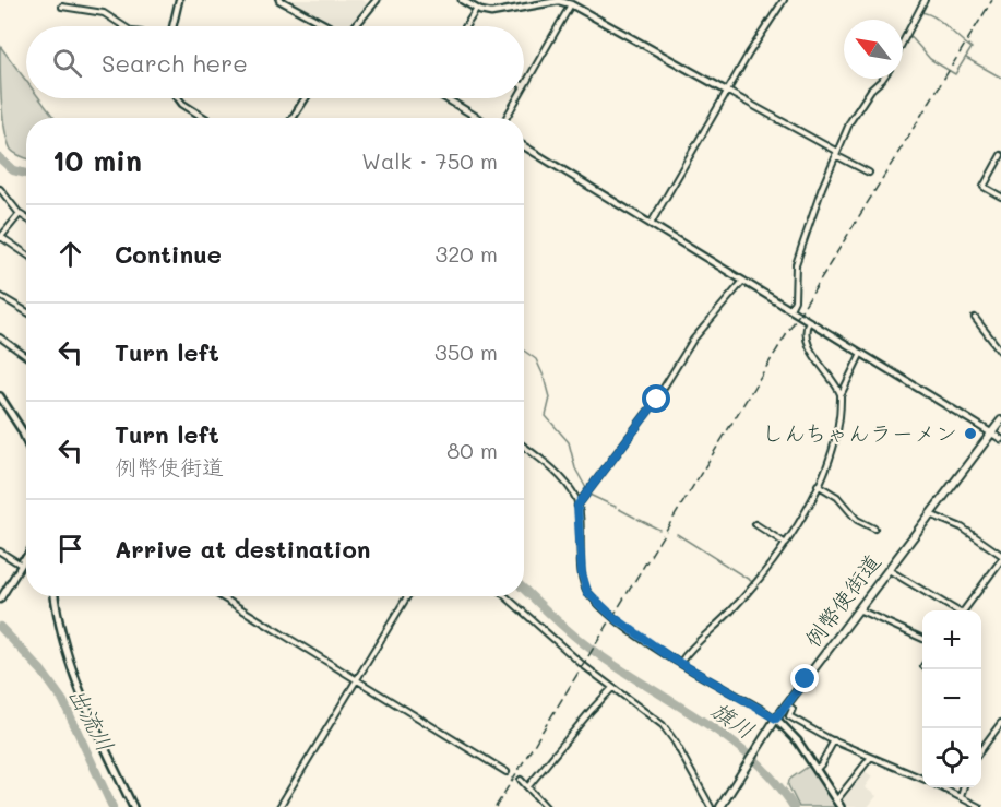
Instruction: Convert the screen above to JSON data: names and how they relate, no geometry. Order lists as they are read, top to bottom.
{
  "streets": {
    "main road": ["例幣使街道"]
  },
  "water": ["出流川", "旗川"],
  "places": ["しんちゃんラーメン"],
  "north": "top left",
  "page": {
    "search": "Search here",
    "heading": ["10 min", "Walk · 750 m"],
    "list": [
      ["Continue", "320 m"],
      ["Turn left", "350 m"],
      ["Turn left", "例幣使街道", "80 m"],
      "Arrive at destination"
    ],
    "map_buttons": ["+", "−"]
  }
}
